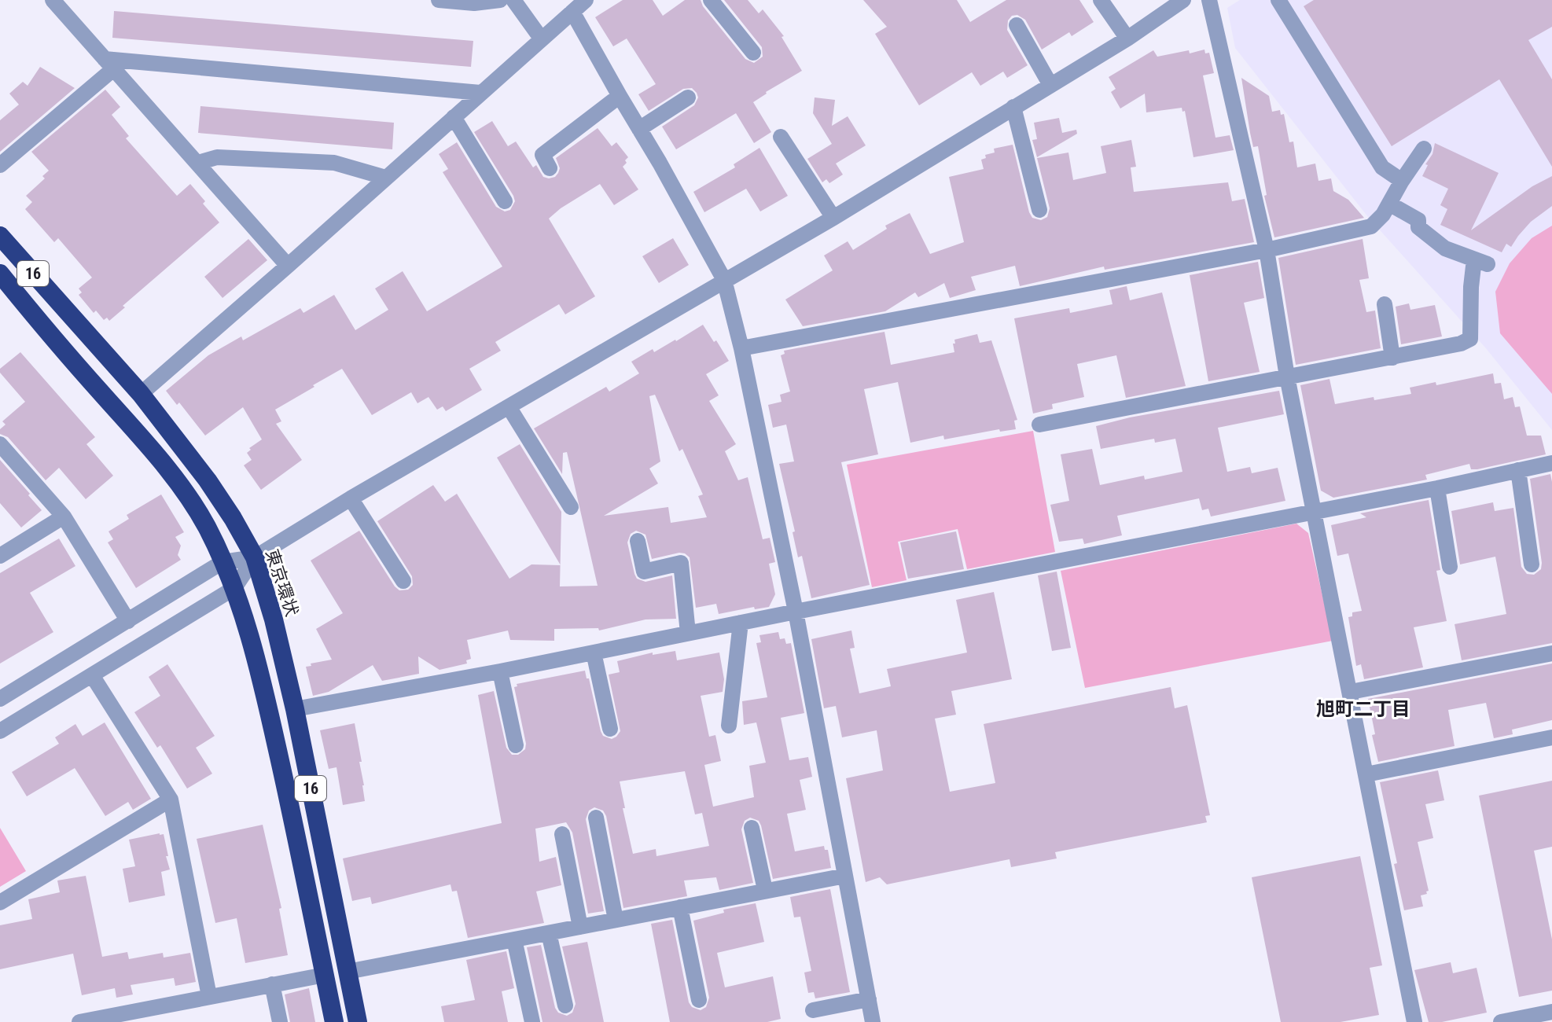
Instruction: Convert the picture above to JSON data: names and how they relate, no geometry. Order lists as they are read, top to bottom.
{
  "streets": {
    "highway": ["16", "東京環状"]
  },
  "districts": ["旭町二丁目"]
}
